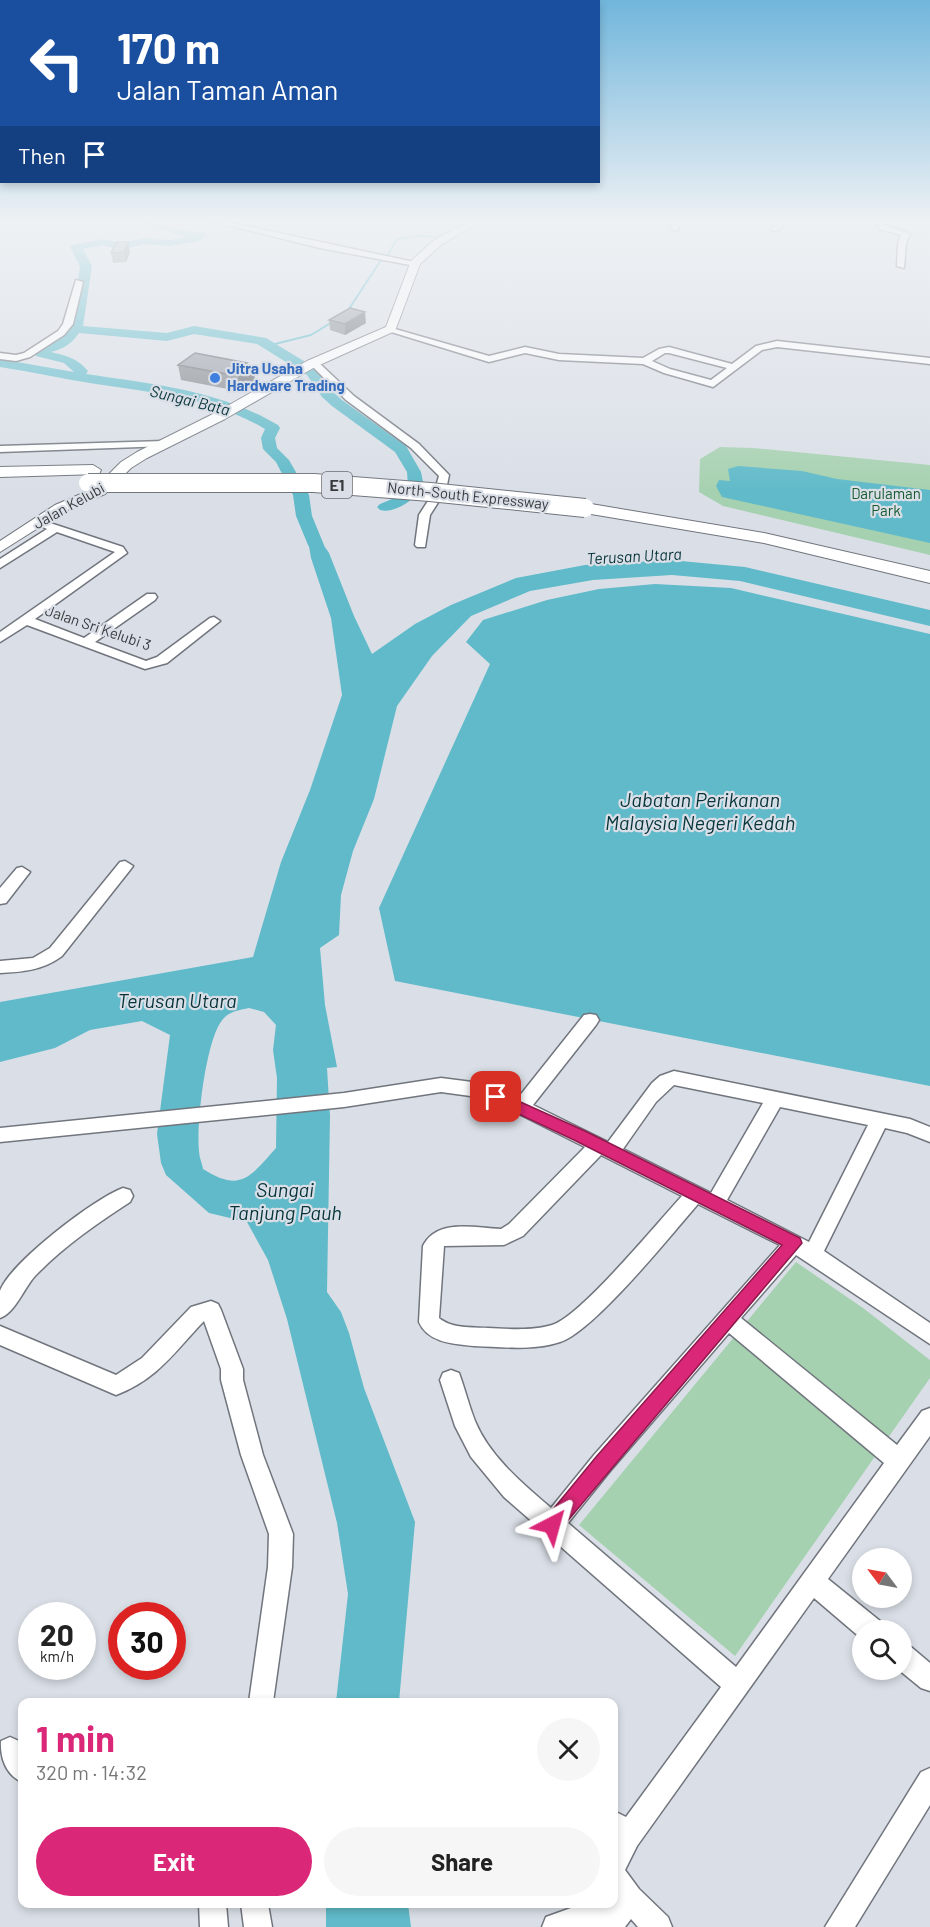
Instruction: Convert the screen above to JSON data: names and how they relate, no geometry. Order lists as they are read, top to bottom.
{
  "streets": {
    "highway": ["E1", "North–South Expressway"],
    "main road": ["Jalan Kelubi"],
    "street": ["Jalan Sri Kelubi 3"]
  },
  "water": [
    "Sungai Bata",
    "Terusan Utara",
    "Jabatan Perikanan Malaysia Negeri Kedah",
    "Sungai Tanjung Pauh"
  ],
  "parks": ["Darulaman Park"],
  "places": ["Jitra Usaha Hardware Trading"],
  "north": "top left",
  "page": {
    "turn": ["170 m", "Jalan Taman Aman"],
    "then": "Then",
    "speed": "20 km/h",
    "limit": "30",
    "heading": ["1 min", "320 m · 14:32"],
    "buttons": ["Exit", "Share"]
  }
}
